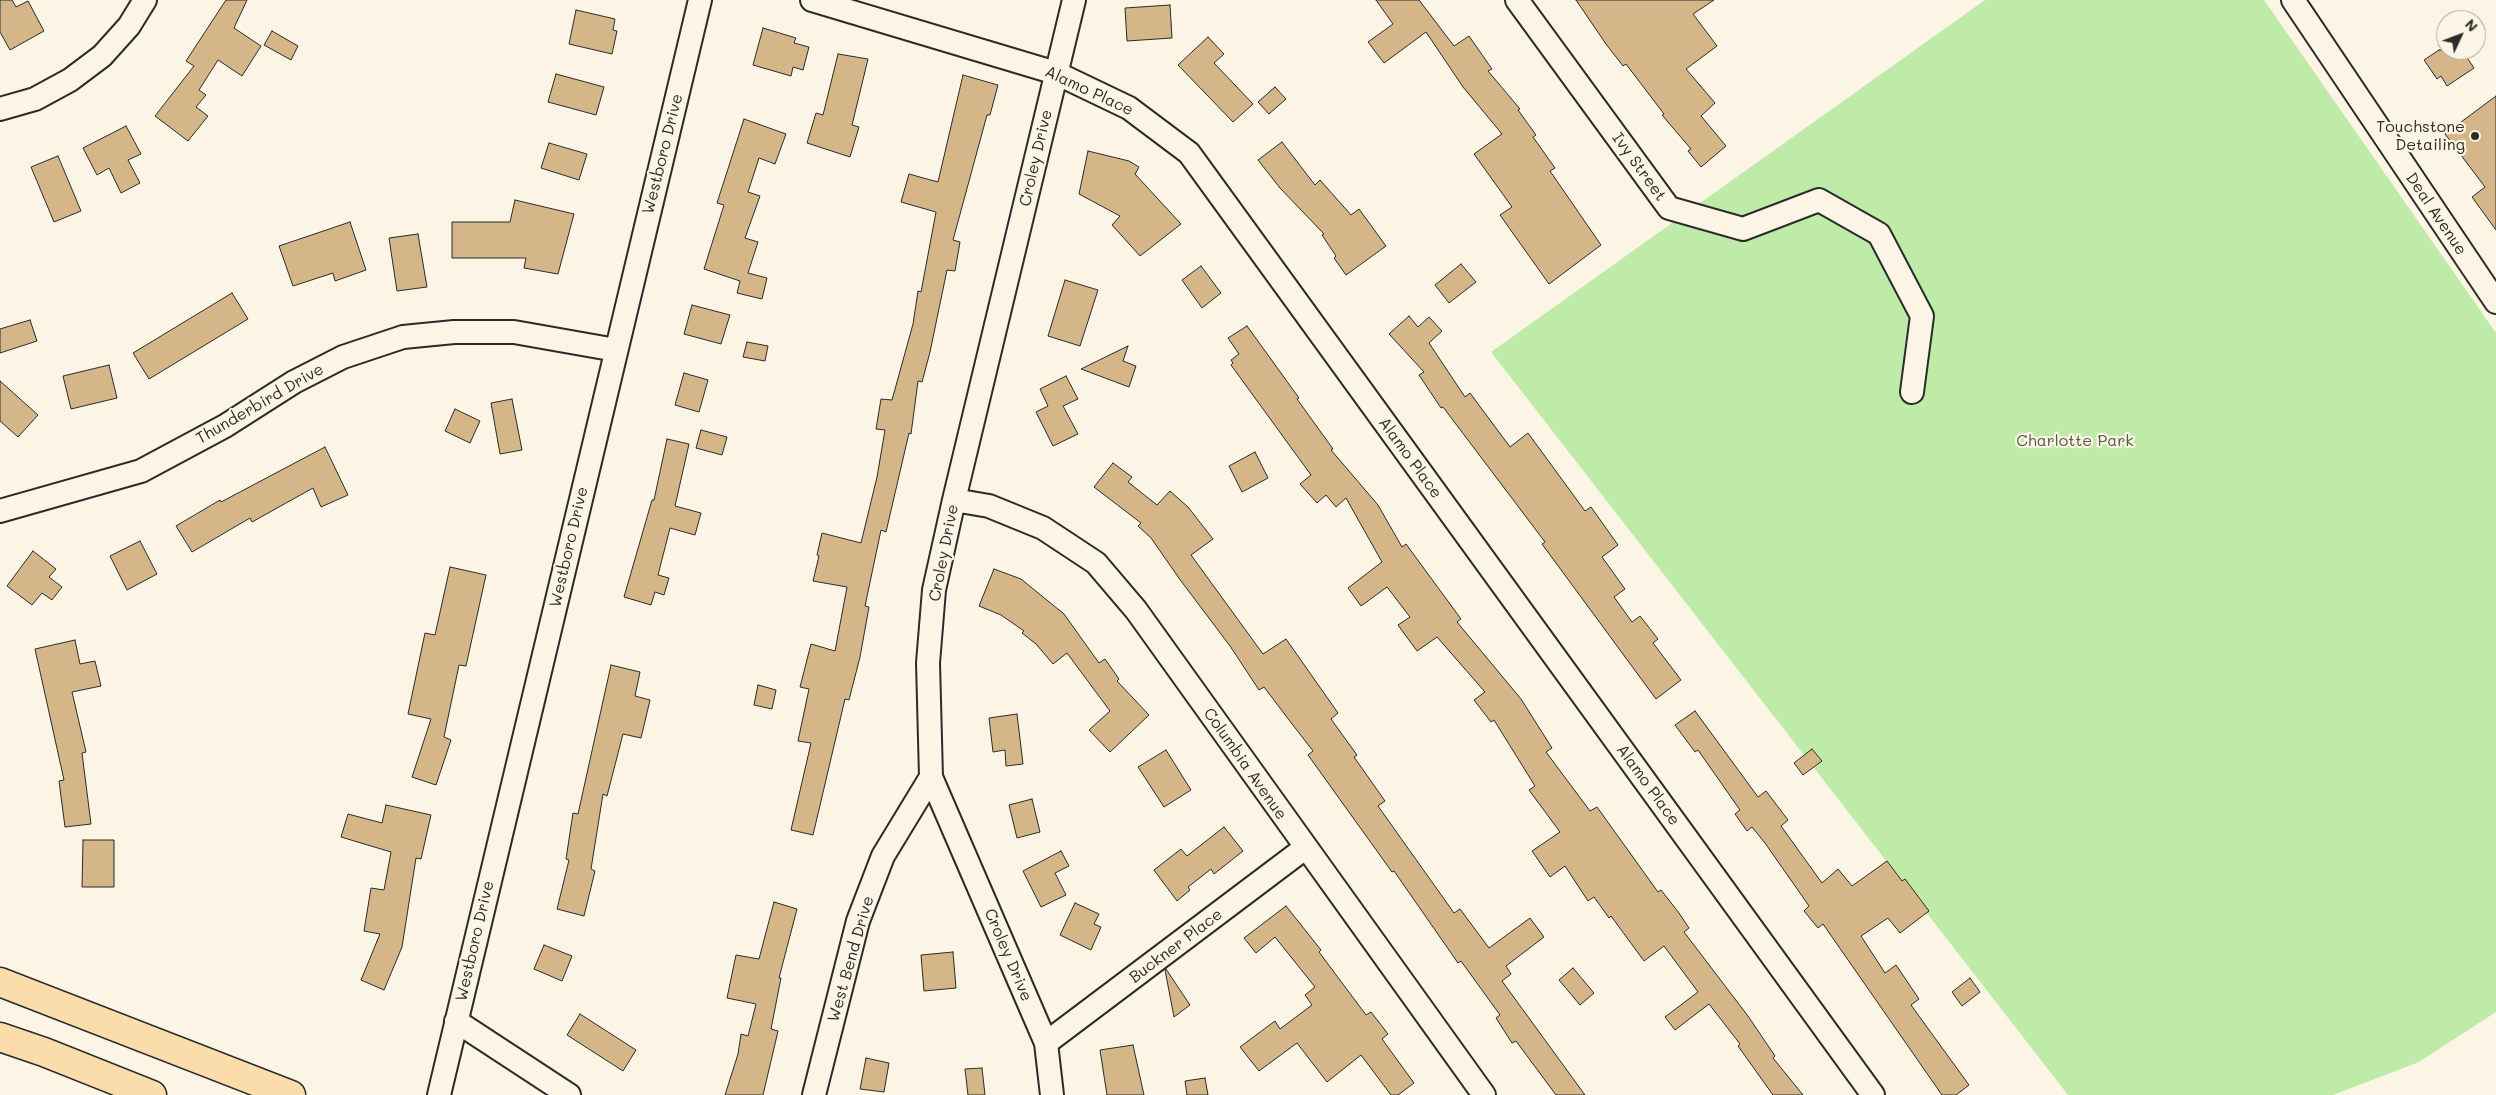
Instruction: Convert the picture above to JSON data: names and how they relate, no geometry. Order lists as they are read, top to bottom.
{
  "streets": {
    "street": [
      "Alamo Place",
      "Westboro Drive",
      "Croley Drive",
      "Ivy Street",
      "Deal Avenue",
      "Thunderbird Drive",
      "Columbia Avenue",
      "Buckner Place",
      "West Bend Drive"
    ]
  },
  "crossings": [
    ["Alamo Place", "Croley Drive"],
    ["Westboro Drive", "Thunderbird Drive"],
    ["Croley Drive", "Columbia Avenue"],
    ["Croley Drive", "Buckner Place"],
    ["Croley Drive", "West Bend Drive"],
    ["Columbia Avenue", "Buckner Place"]
  ],
  "parks": ["Charlotte Park"],
  "places": ["Touchstone Detailing"],
  "north": "top right"
}
